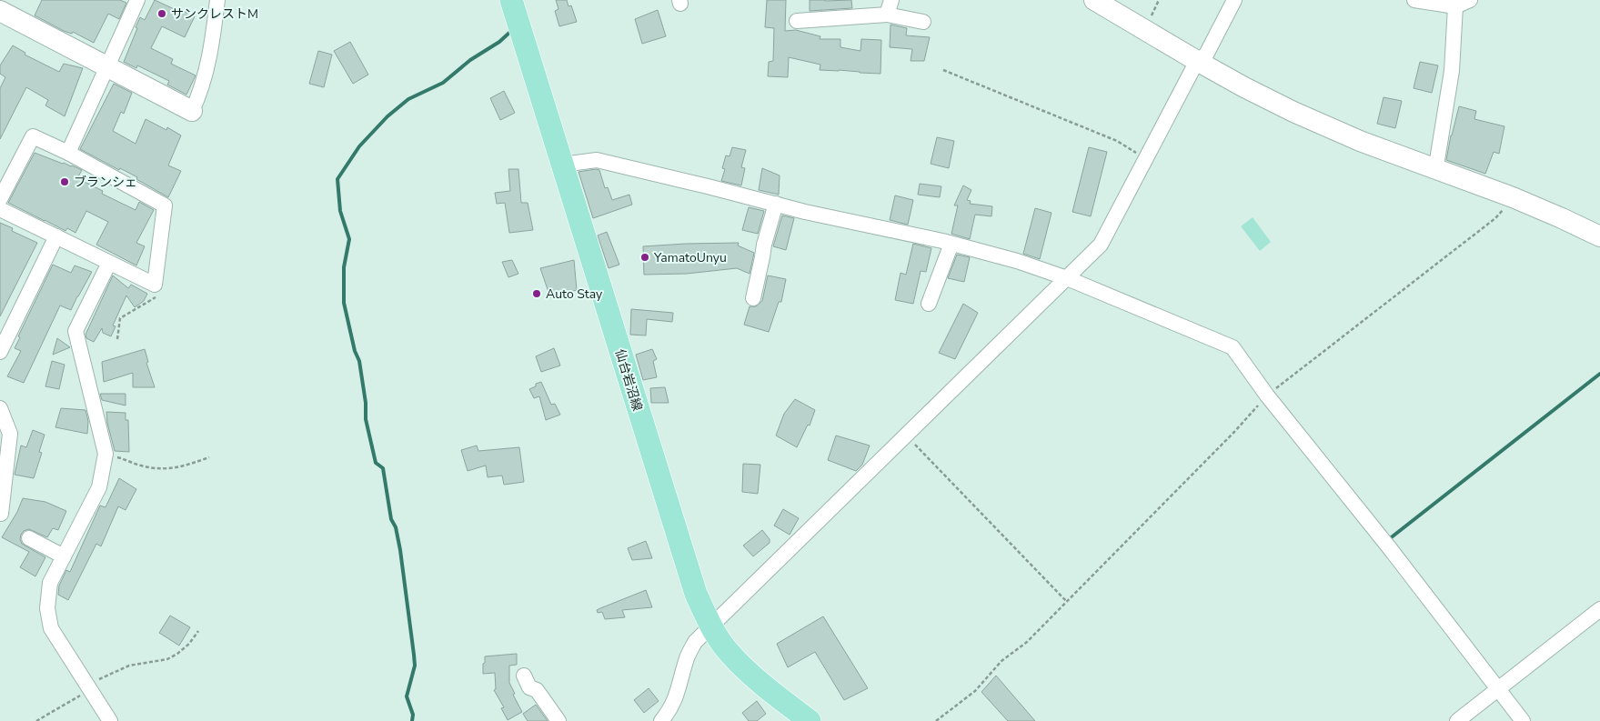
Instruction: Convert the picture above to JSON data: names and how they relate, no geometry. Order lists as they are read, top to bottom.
{
  "streets": {
    "main road": ["仙台岩沼線"]
  },
  "places": [
    "サンクレストM",
    "ブランシェ",
    "YamatoUnyu",
    "Auto Stay"
  ]
}
